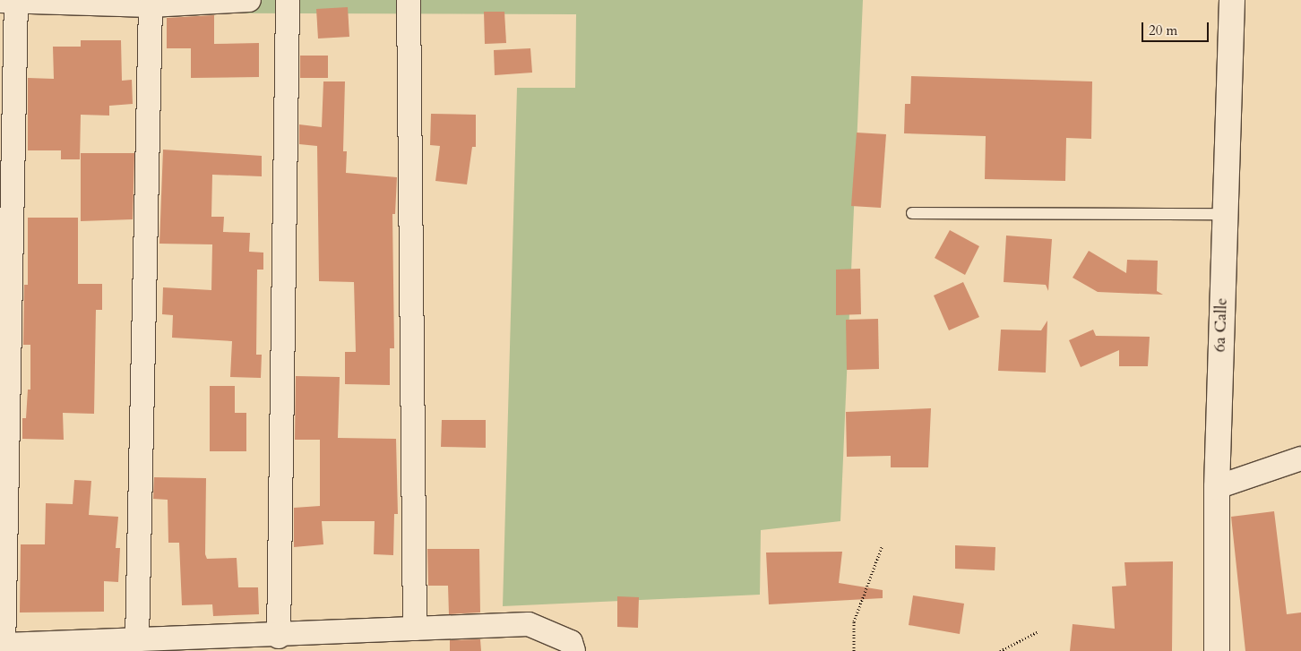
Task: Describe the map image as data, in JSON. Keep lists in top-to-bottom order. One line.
{"streets":{"main road":["6a Calle"]},"scale_bar":"20 m"}
